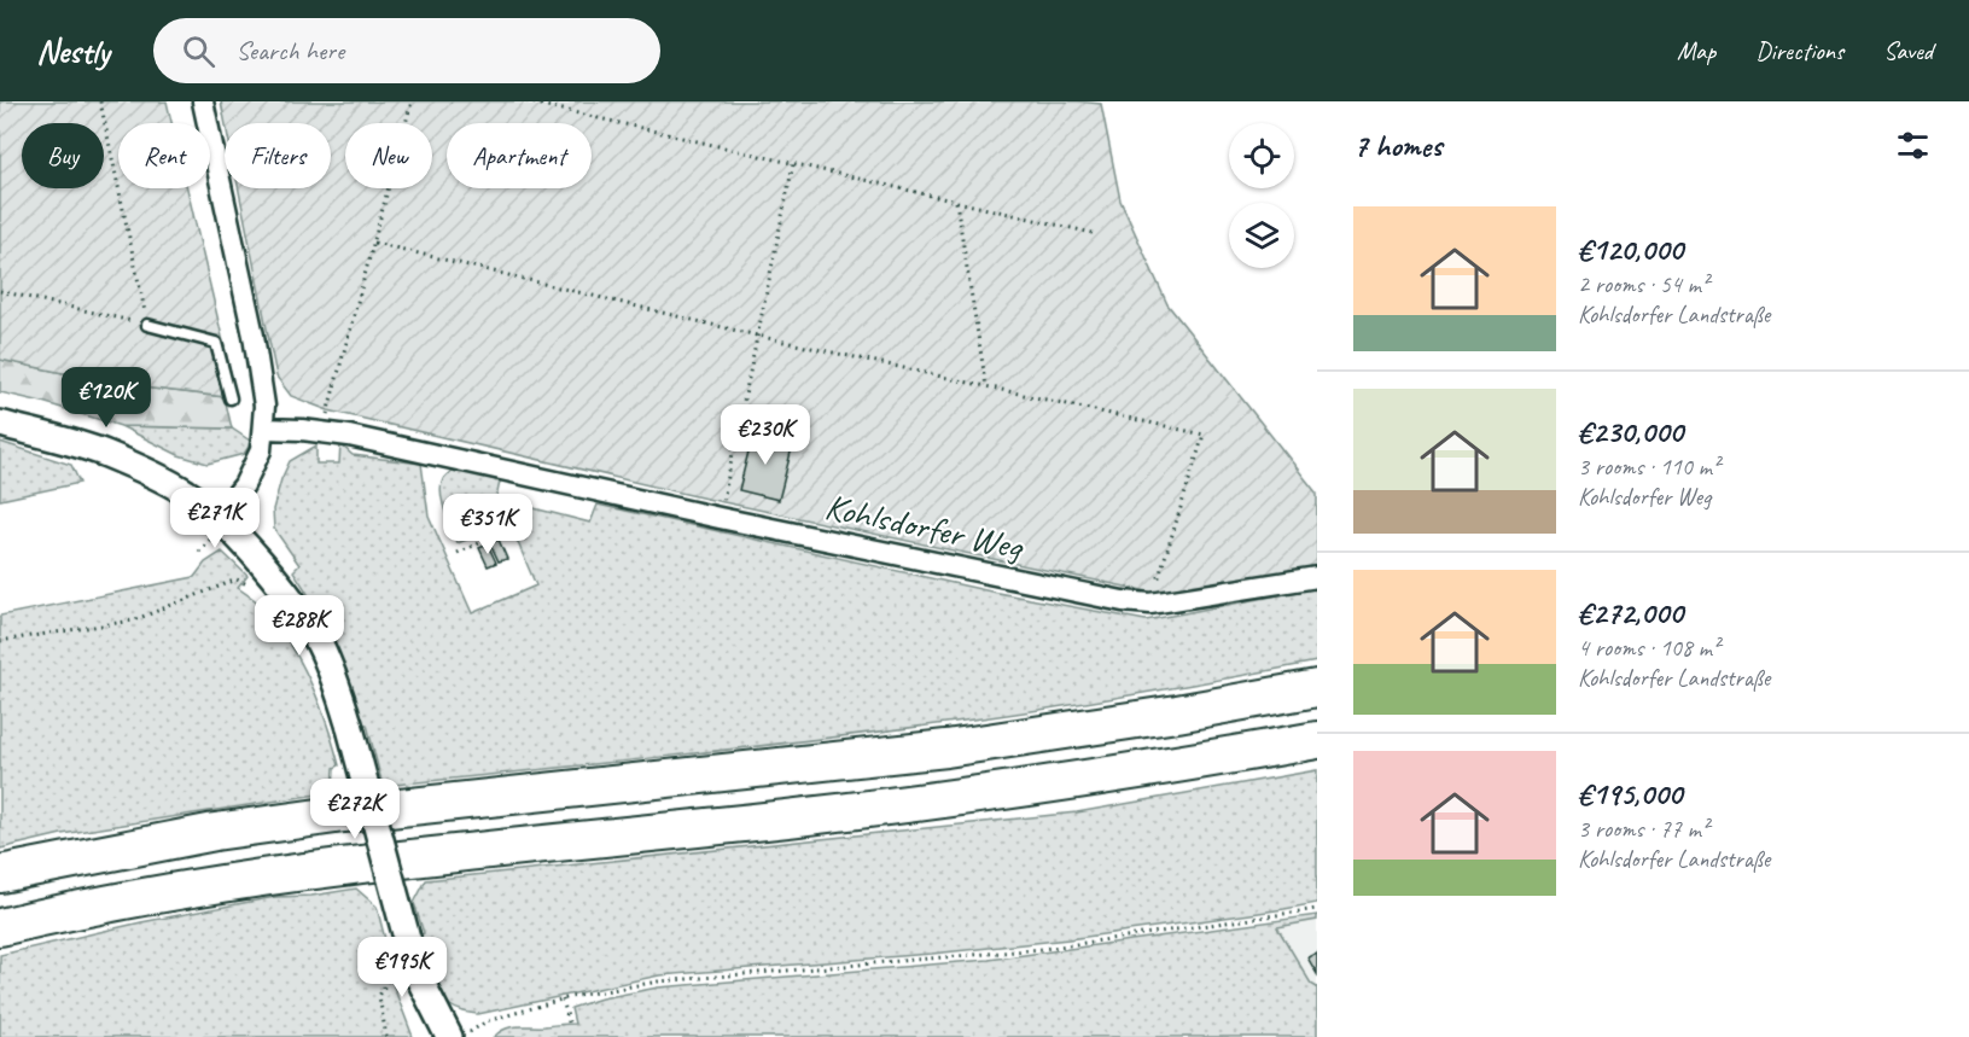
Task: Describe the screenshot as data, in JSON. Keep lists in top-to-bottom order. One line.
{"streets":{"street":["Kohlsdorfer Weg"]},"page":{"header":"Nestly","search":"Search here","nav":["Map","Directions","Saved"],"heading":"7 homes","chip":["Buy","Rent","Filters","New","Apartment"],"list":[{"name":"€120,000","note":"2 rooms · 54 m² · Kohlsdorfer Landstraße"},{"name":"€230,000","note":"3 rooms · 110 m² · Kohlsdorfer Weg"},{"name":"€272,000","note":"4 rooms · 108 m² · Kohlsdorfer Landstraße"},{"name":"€195,000","note":"3 rooms · 77 m² · Kohlsdorfer Landstraße"}],"price":["€120K","€230K","€271K","€351K","€288K","€272K","€195K"]}}
